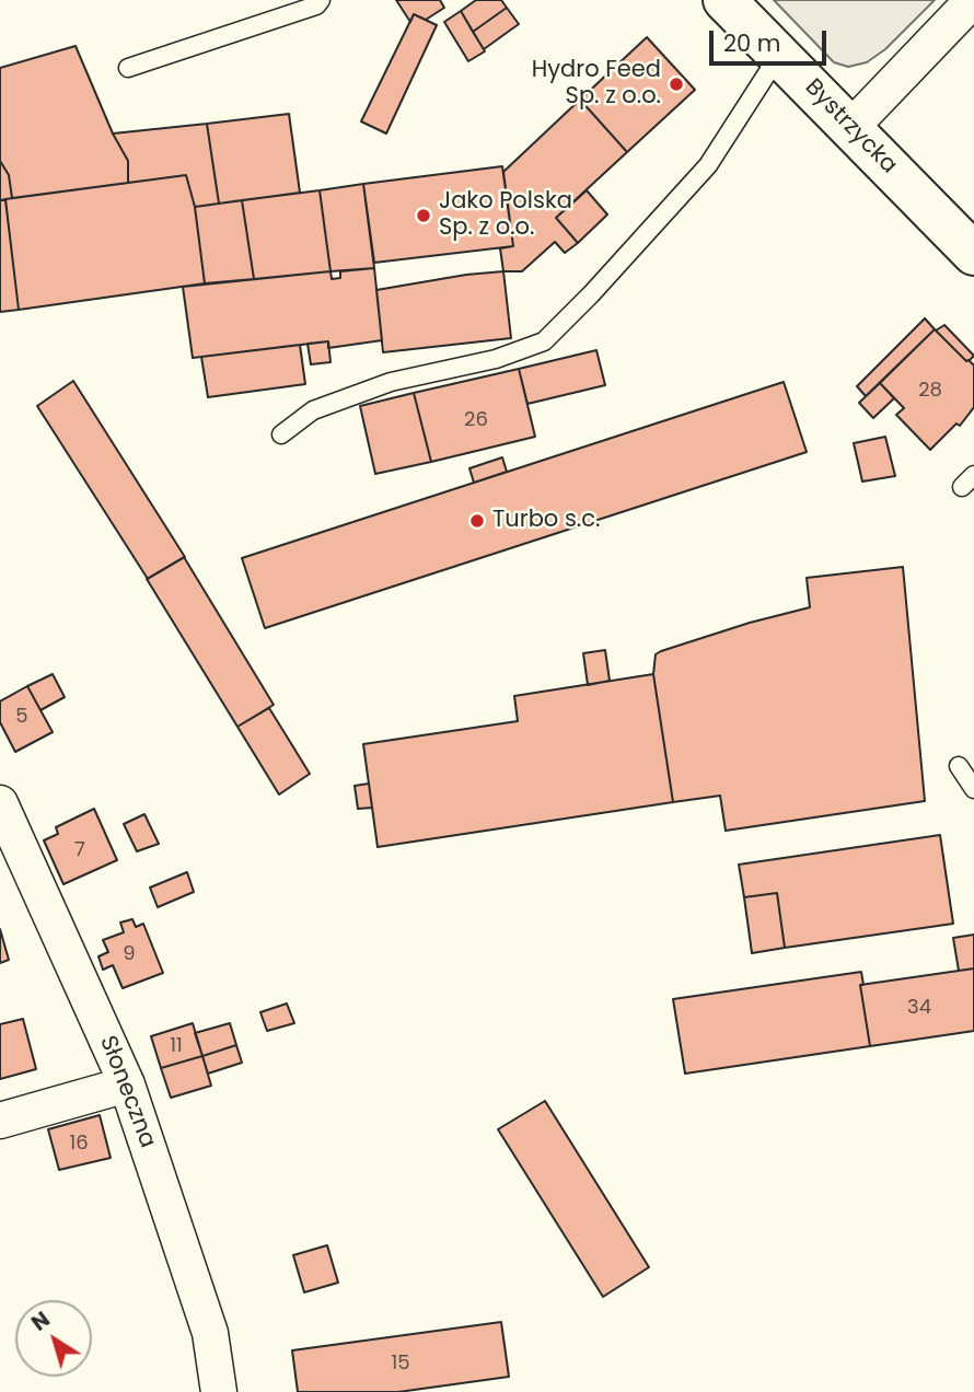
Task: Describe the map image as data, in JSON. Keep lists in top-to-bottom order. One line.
{"streets":{"street":["Bystrzycka","Słoneczna"]},"places":["Hydro Feed Sp. z o.o.","Jako Polska Sp. z o.o.","Turbo s.c."],"house_numbers":["28","26","5","7","9","34","11","16","15"],"scale_bar":"20 m","north":"top left"}
